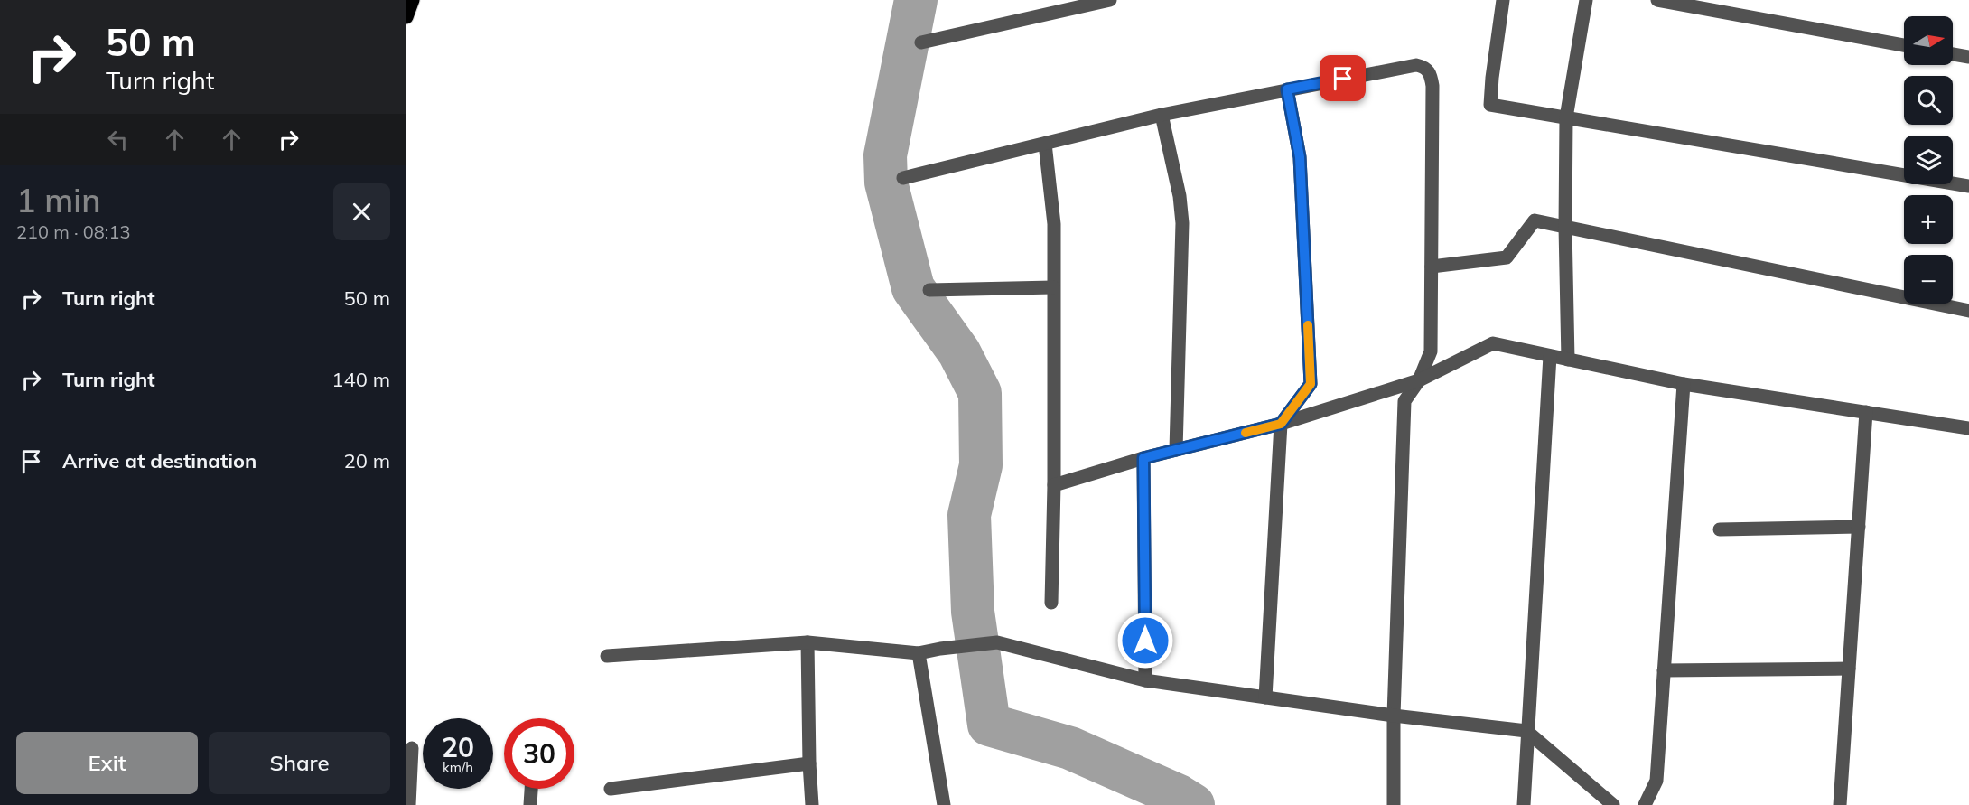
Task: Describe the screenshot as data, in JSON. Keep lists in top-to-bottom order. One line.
{"north":"right","page":{"turn":["50 m","Turn right"],"map_buttons":["+","−"],"heading":["1 min","210 m · 08:13"],"list":[{"name":"Turn right","value":"50 m"},{"name":"Turn right","value":"140 m"},{"name":"Arrive at destination","value":"20 m"}],"speed":"20 km/h","limit":"30","buttons":["Exit","Share"]}}
